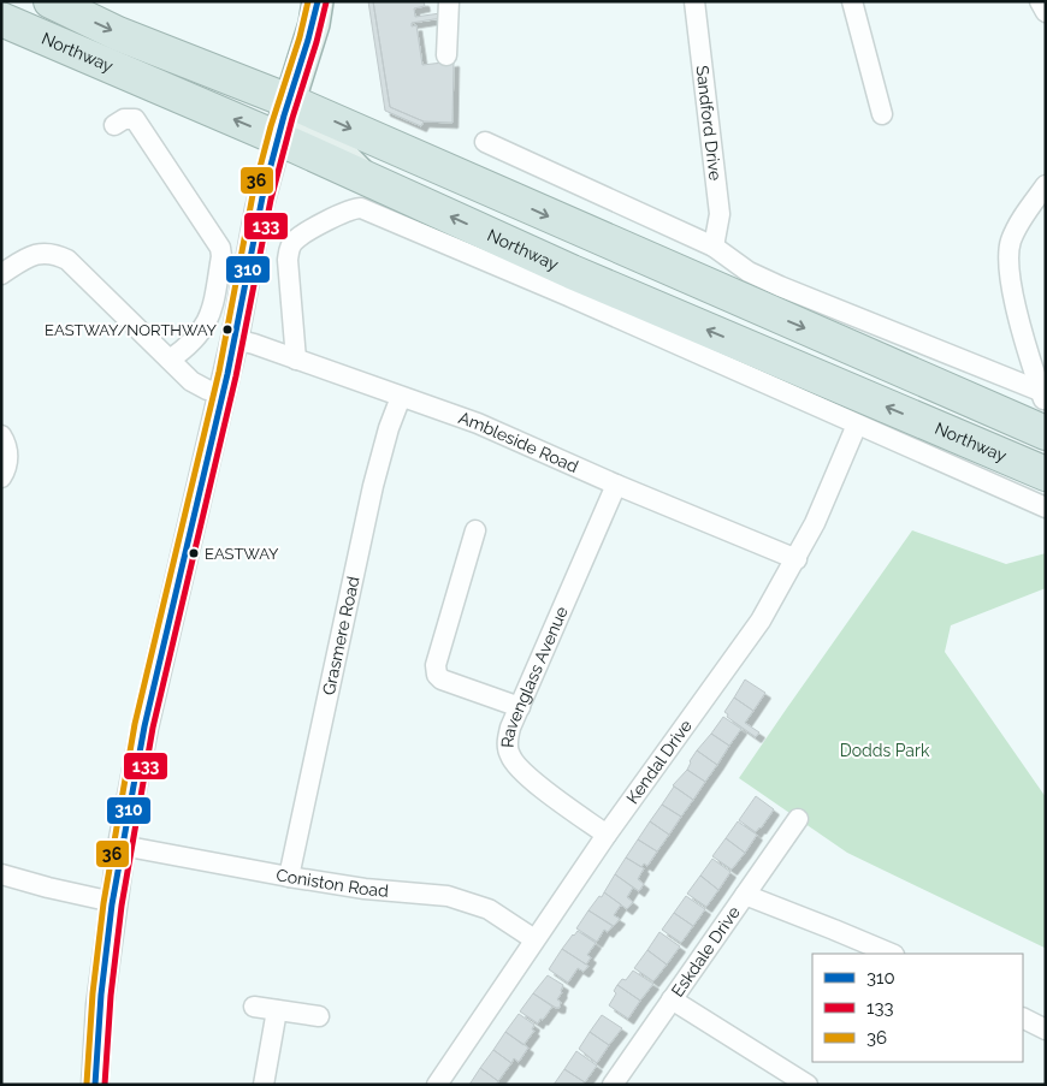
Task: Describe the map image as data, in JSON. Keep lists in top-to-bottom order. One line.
{"streets":{"highway":["Northway"],"street":["Sandford Drive","Ambleside Road","Grasmere Road","Ravenglass Avenue","Kendal Drive","Coniston Road","Eskdale Drive"]},"crossings":[["Northway","Ambleside Road"],["Northway","Kendal Drive"],["Ambleside Road","Grasmere Road"],["Ambleside Road","Ravenglass Avenue"],["Ambleside Road","Kendal Drive"],["Grasmere Road","Coniston Road"],["Ravenglass Avenue","Kendal Drive"],["Kendal Drive","Coniston Road"]],"parks":["Dodds Park"],"places":["EASTWAY/NORTHWAY","EASTWAY"],"lines":["transit line 310","transit line 36","transit line 133"],"legend":["310","133","36"]}
